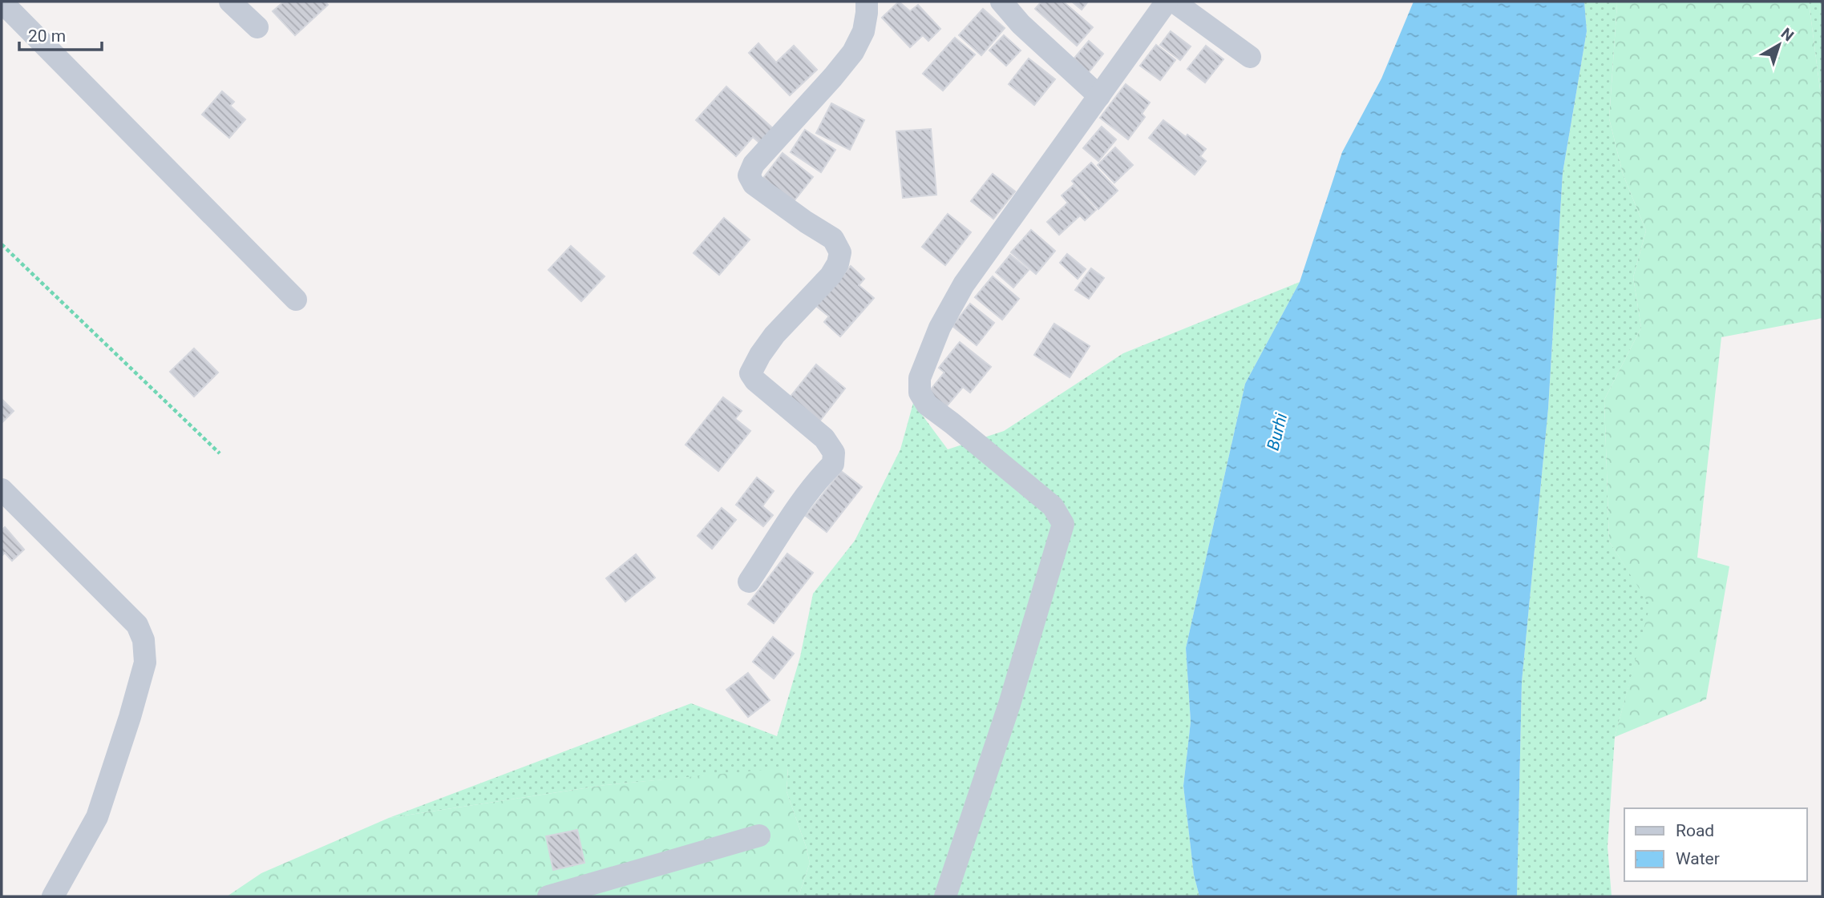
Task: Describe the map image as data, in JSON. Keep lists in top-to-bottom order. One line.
{"water":["Burhi"],"legend":["Road","Water"],"scale_bar":"20 m","north":"top right"}
